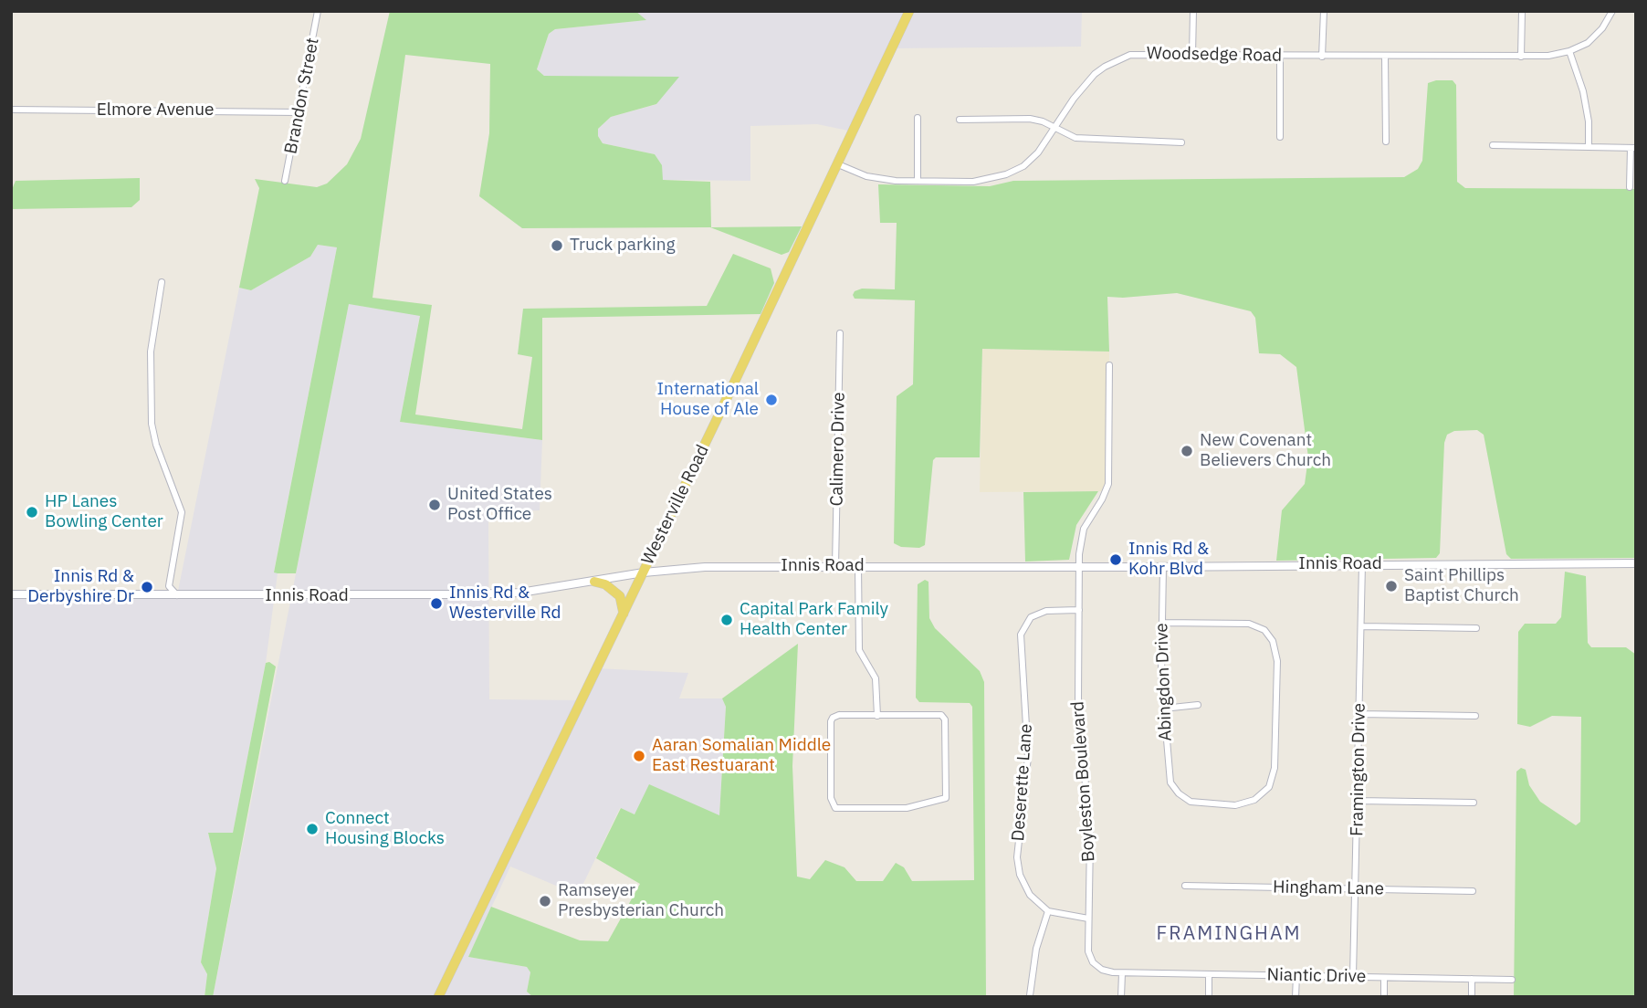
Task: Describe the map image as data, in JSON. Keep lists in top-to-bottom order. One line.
{"streets":{"main road":["Westerville Road","Innis Road"],"street":["Woodsedge Road","Brandon Street","Elmore Avenue","Calimero Drive","Abingdon Drive","Framington Drive","Boyleston Boulevard","Deserette Lane","Hingham Lane","Niantic Drive"]},"crossings":[["Woodsedge Road","Westerville Road"],["Brandon Street","Elmore Avenue"],["Calimero Drive","Innis Road"],["Westerville Road","Innis Road"],["Innis Road","Abingdon Drive"],["Innis Road","Framington Drive"],["Innis Road","Boyleston Boulevard"],["Framington Drive","Hingham Lane"],["Framington Drive","Niantic Drive"],["Boyleston Boulevard","Deserette Lane"],["Boyleston Boulevard","Niantic Drive"]],"districts":["FRAMINGHAM"],"places":["Truck parking","International House of Ale","New Covenant Believers Church","United States Post Office","HP Lanes Bowling Center","Innis Rd & Kohr Blvd","Saint Phillips Baptist Church","Innis Rd & Derbyshire Dr","Innis Rd & Westerville Rd","Capital Park Family Health Center","Aaran Somalian Middle East Restuarant","Connect Housing Blocks","Ramseyer Presbysterian Church"]}
